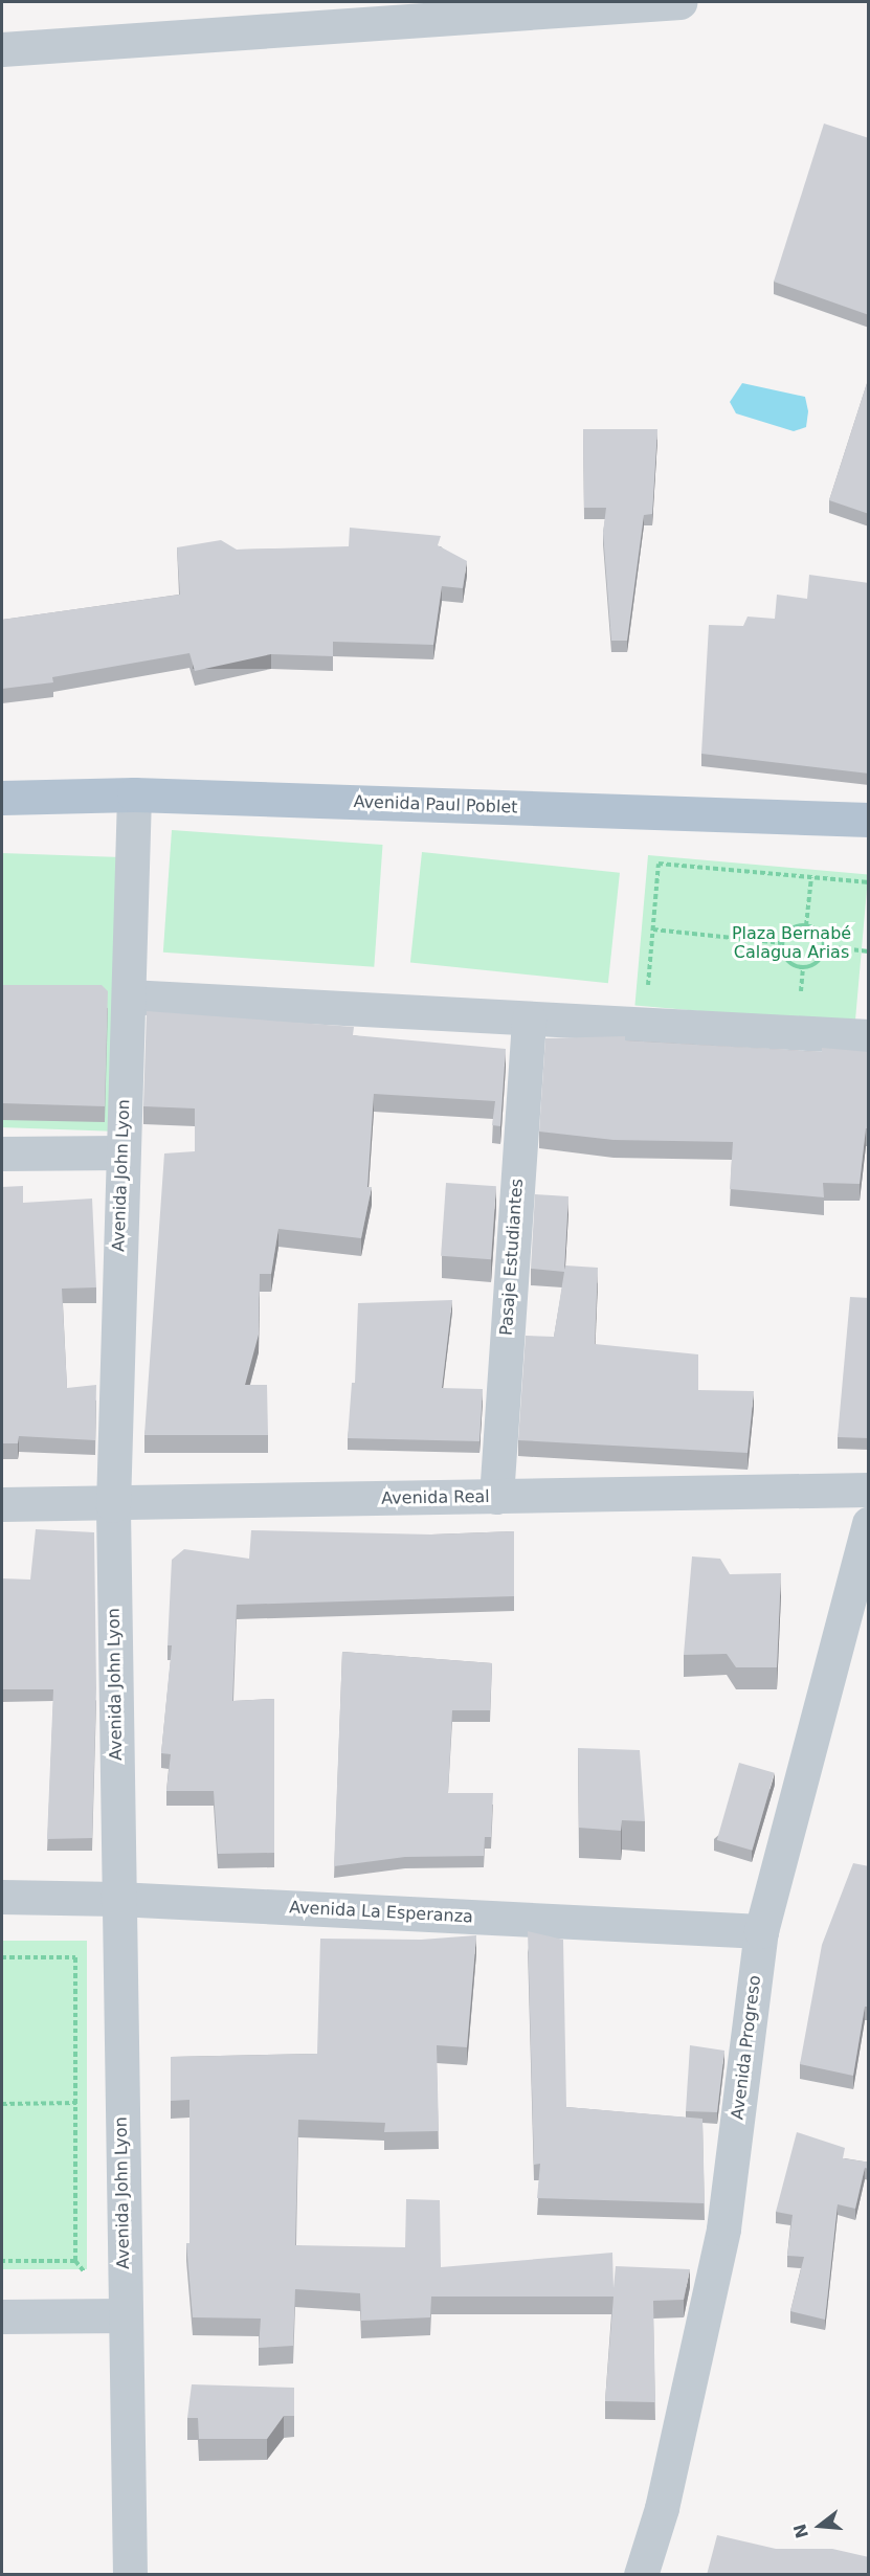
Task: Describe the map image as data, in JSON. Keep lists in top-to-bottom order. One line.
{"streets":{"main road":["Avenida Paul Poblet"],"street":["Avenida John Lyon","Pasaje Estudiantes","Avenida Real","Avenida La Esperanza","Avenida Progreso"]},"crossings":[["Avenida Paul Poblet","Avenida John Lyon"],["Avenida John Lyon","Avenida Real"],["Avenida John Lyon","Avenida La Esperanza"],["Pasaje Estudiantes","Avenida Real"],["Avenida La Esperanza","Avenida Progreso"]],"parks":["Plaza Bernabé Calagua Arias"],"north":"left"}
